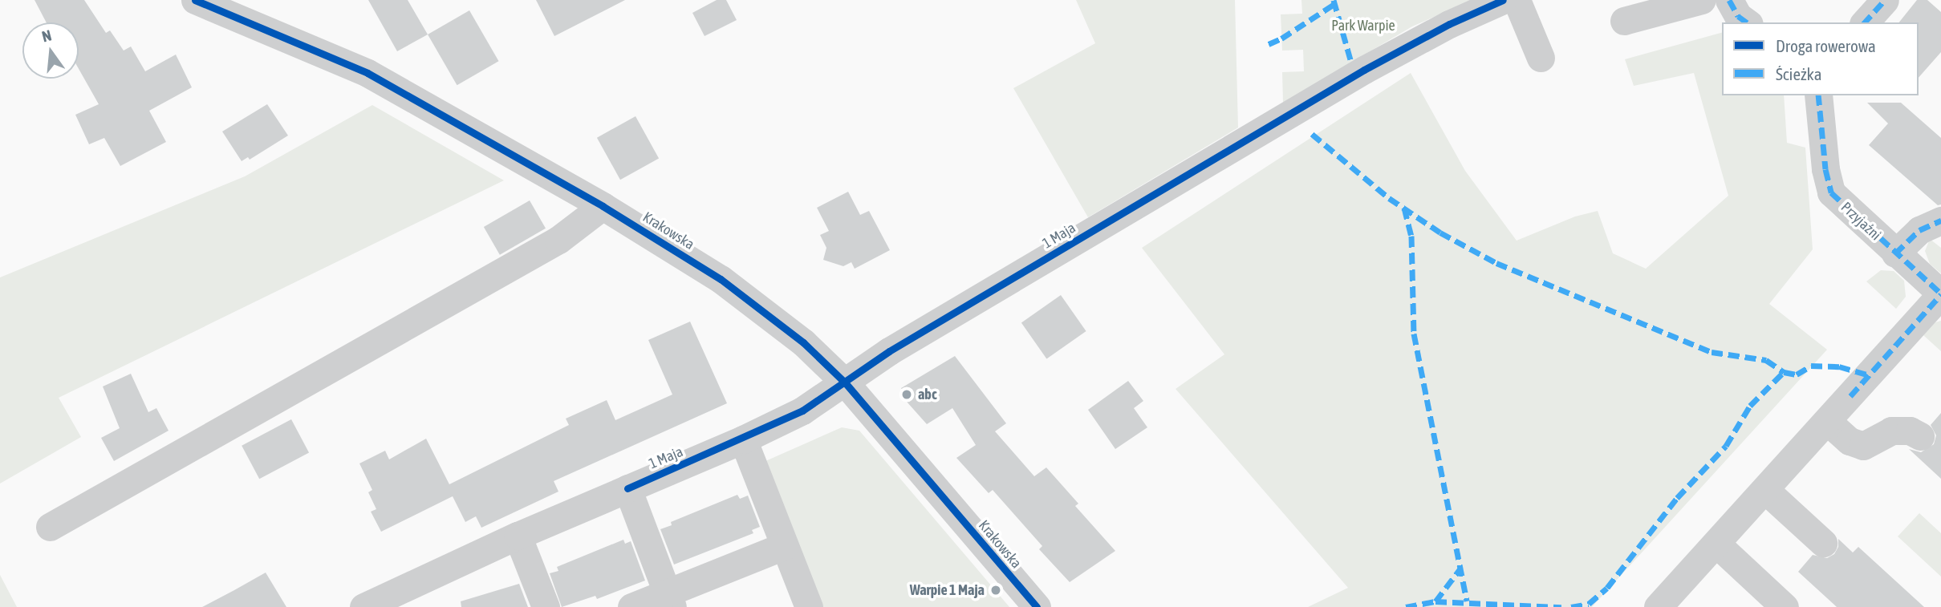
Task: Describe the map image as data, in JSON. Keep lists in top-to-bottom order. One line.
{"streets":{"street":["Przyjaźni","Krakowska","1 Maja"]},"crossings":[["Krakowska","1 Maja"]],"parks":["Park Warpie"],"places":["abc","Warpie 1 Maja"],"legend":["Droga rowerowa","Ścieżka"],"north":"top"}
